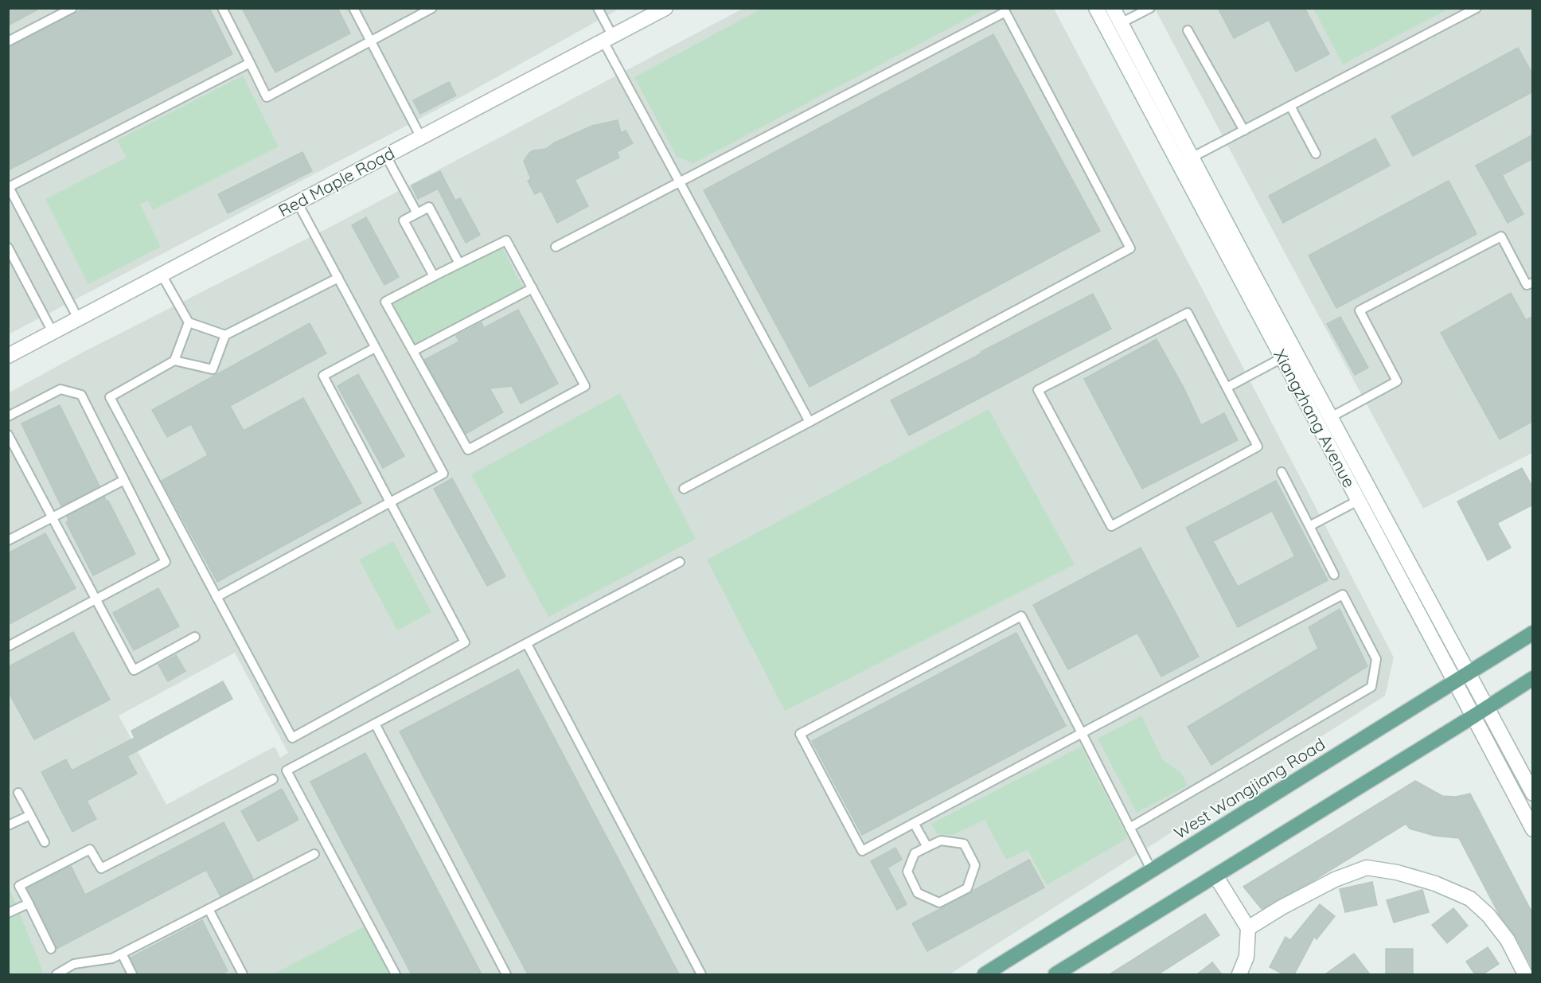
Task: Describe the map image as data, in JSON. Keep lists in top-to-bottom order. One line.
{"streets":{"main road":["Red Maple Road","Xiangzhang Avenue","West Wangjiang Road"]},"crossings":[["Xiangzhang Avenue","West Wangjiang Road"]]}
